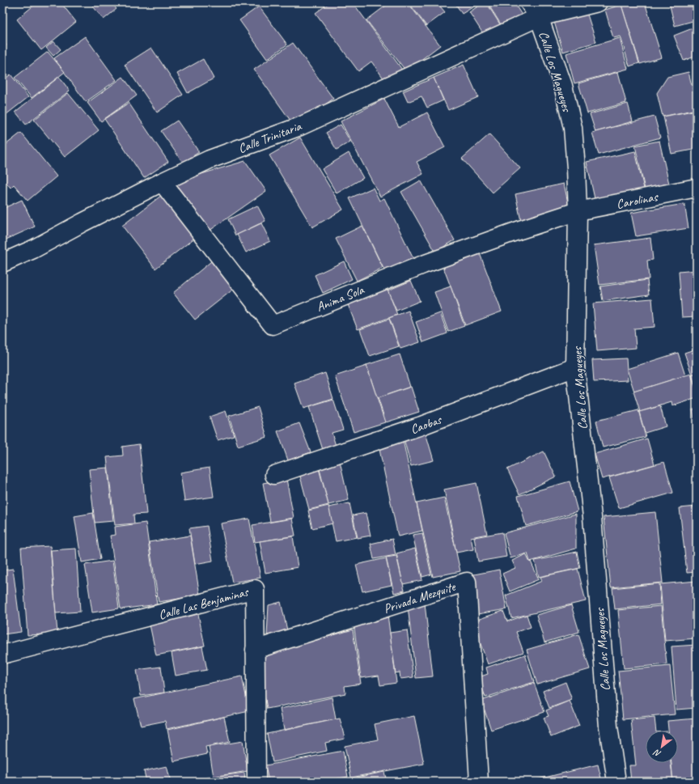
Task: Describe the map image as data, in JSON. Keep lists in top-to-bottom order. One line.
{"streets":{"street":["Calle Los Magueyes","Calle Trinitaria","Carolinas","Anima Sola","Caobas","Privada Mezquite","Calle Las Benjaminas"]},"crossings":[["Calle Los Magueyes","Calle Trinitaria"],["Calle Los Magueyes","Carolinas"],["Calle Los Magueyes","Anima Sola"],["Calle Los Magueyes","Caobas"],["Calle Trinitaria","Anima Sola"],["Carolinas","Anima Sola"],["Privada Mezquite","Calle Las Benjaminas"]],"north":"bottom left"}
